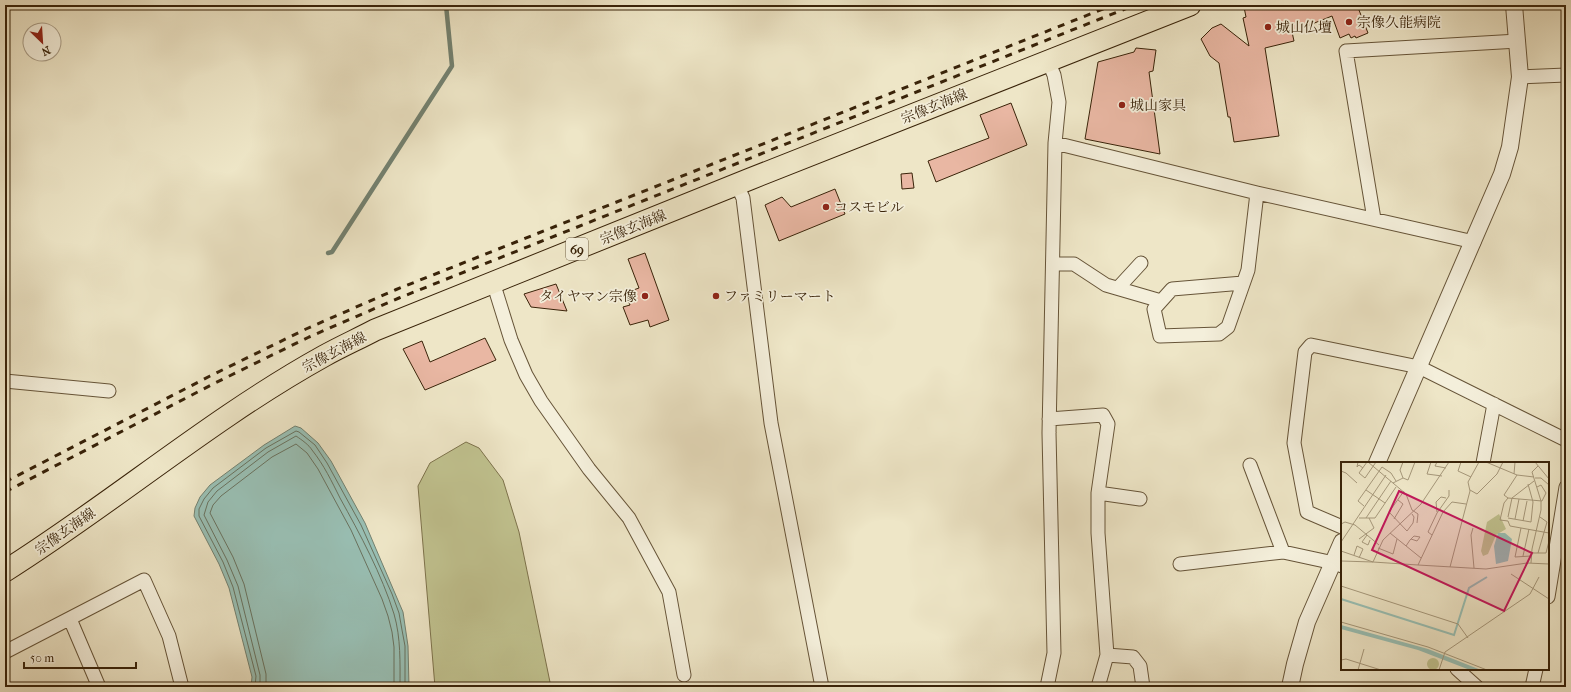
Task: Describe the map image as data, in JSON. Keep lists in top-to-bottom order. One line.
{"streets":{"main road":["宗像玄海線","69"]},"places":["宗像久能病院","城山仏壇","城山家具","コスモビル","タイヤマン宗像","ファミリーマート"],"scale_bar":"50 m","north":"bottom right"}
